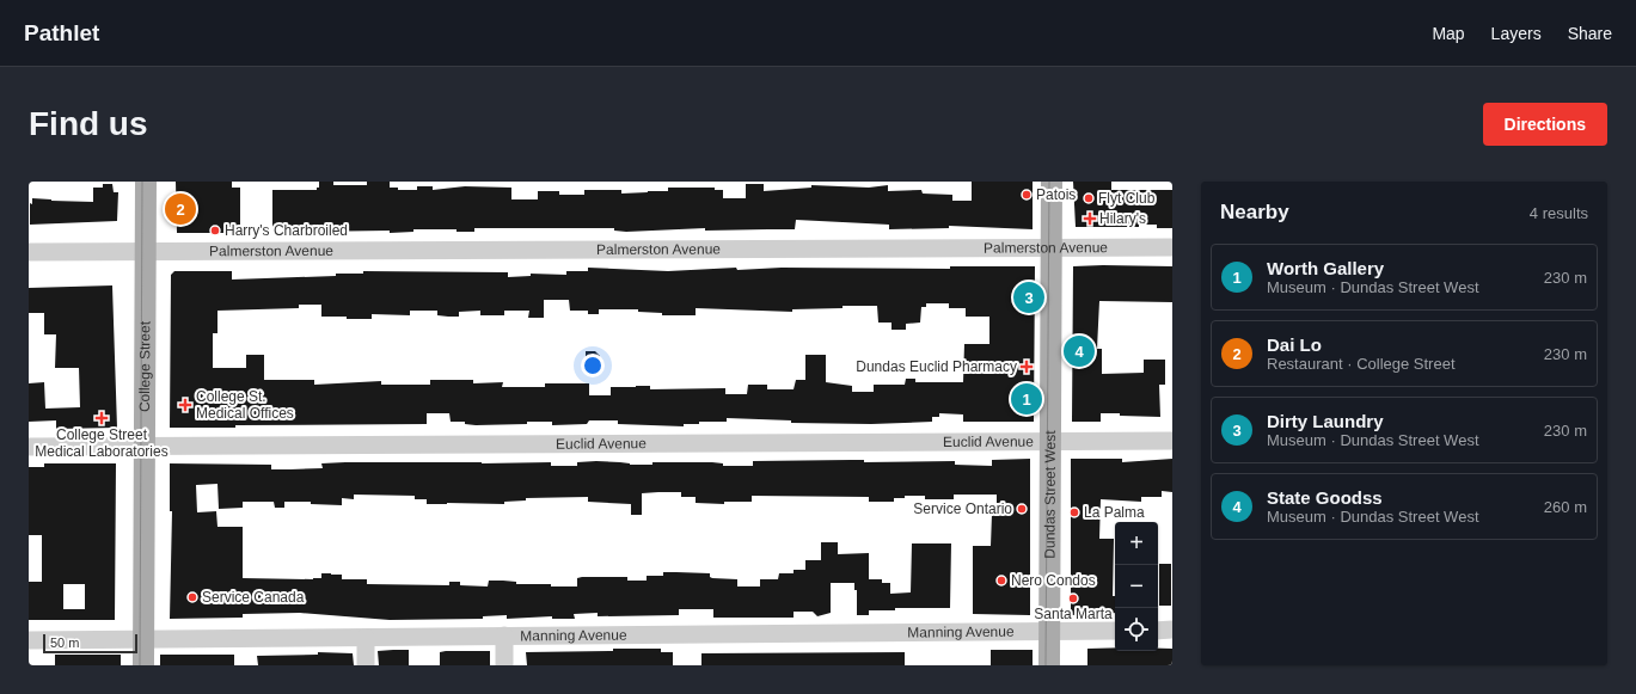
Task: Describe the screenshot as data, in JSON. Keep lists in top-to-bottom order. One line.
{"streets":{"main road":["College Street","Dundas Street West"],"street":["Palmerston Avenue","Euclid Avenue","Manning Avenue"]},"crossings":[["Palmerston Avenue","College Street"],["Palmerston Avenue","Dundas Street West"],["College Street","Euclid Avenue"],["College Street","Manning Avenue"],["Euclid Avenue","Dundas Street West"],["Dundas Street West","Manning Avenue"]],"places":{"other":["Patois","Flyt Club","Harry's Charbroiled","Service Ontario","La Palma","Nero Condos","Service Canada","Santa Marta"],"health":["Hilary's","Dundas Euclid Pharmacy","College St. Medical Offices","College Street Medical Laboratories"]},"scale_bar":"50 m","page":{"header":"Pathlet","nav":["Map","Layers","Share"],"buttons":"Directions","title":"Find us","heading":["Nearby","4 results"],"pins":["2","3","4","1"],"list":[{"mark":"1","name":"Worth Gallery","note":"Museum · Dundas Street West","value":"230 m"},{"mark":"2","name":"Dai Lo","note":"Restaurant · College Street","value":"230 m"},{"mark":"3","name":"Dirty Laundry","note":"Museum · Dundas Street West","value":"230 m"},{"mark":"4","name":"State Goodss","note":"Museum · Dundas Street West","value":"260 m"}],"map_buttons":["+","−"],"scale":"50 m"}}
